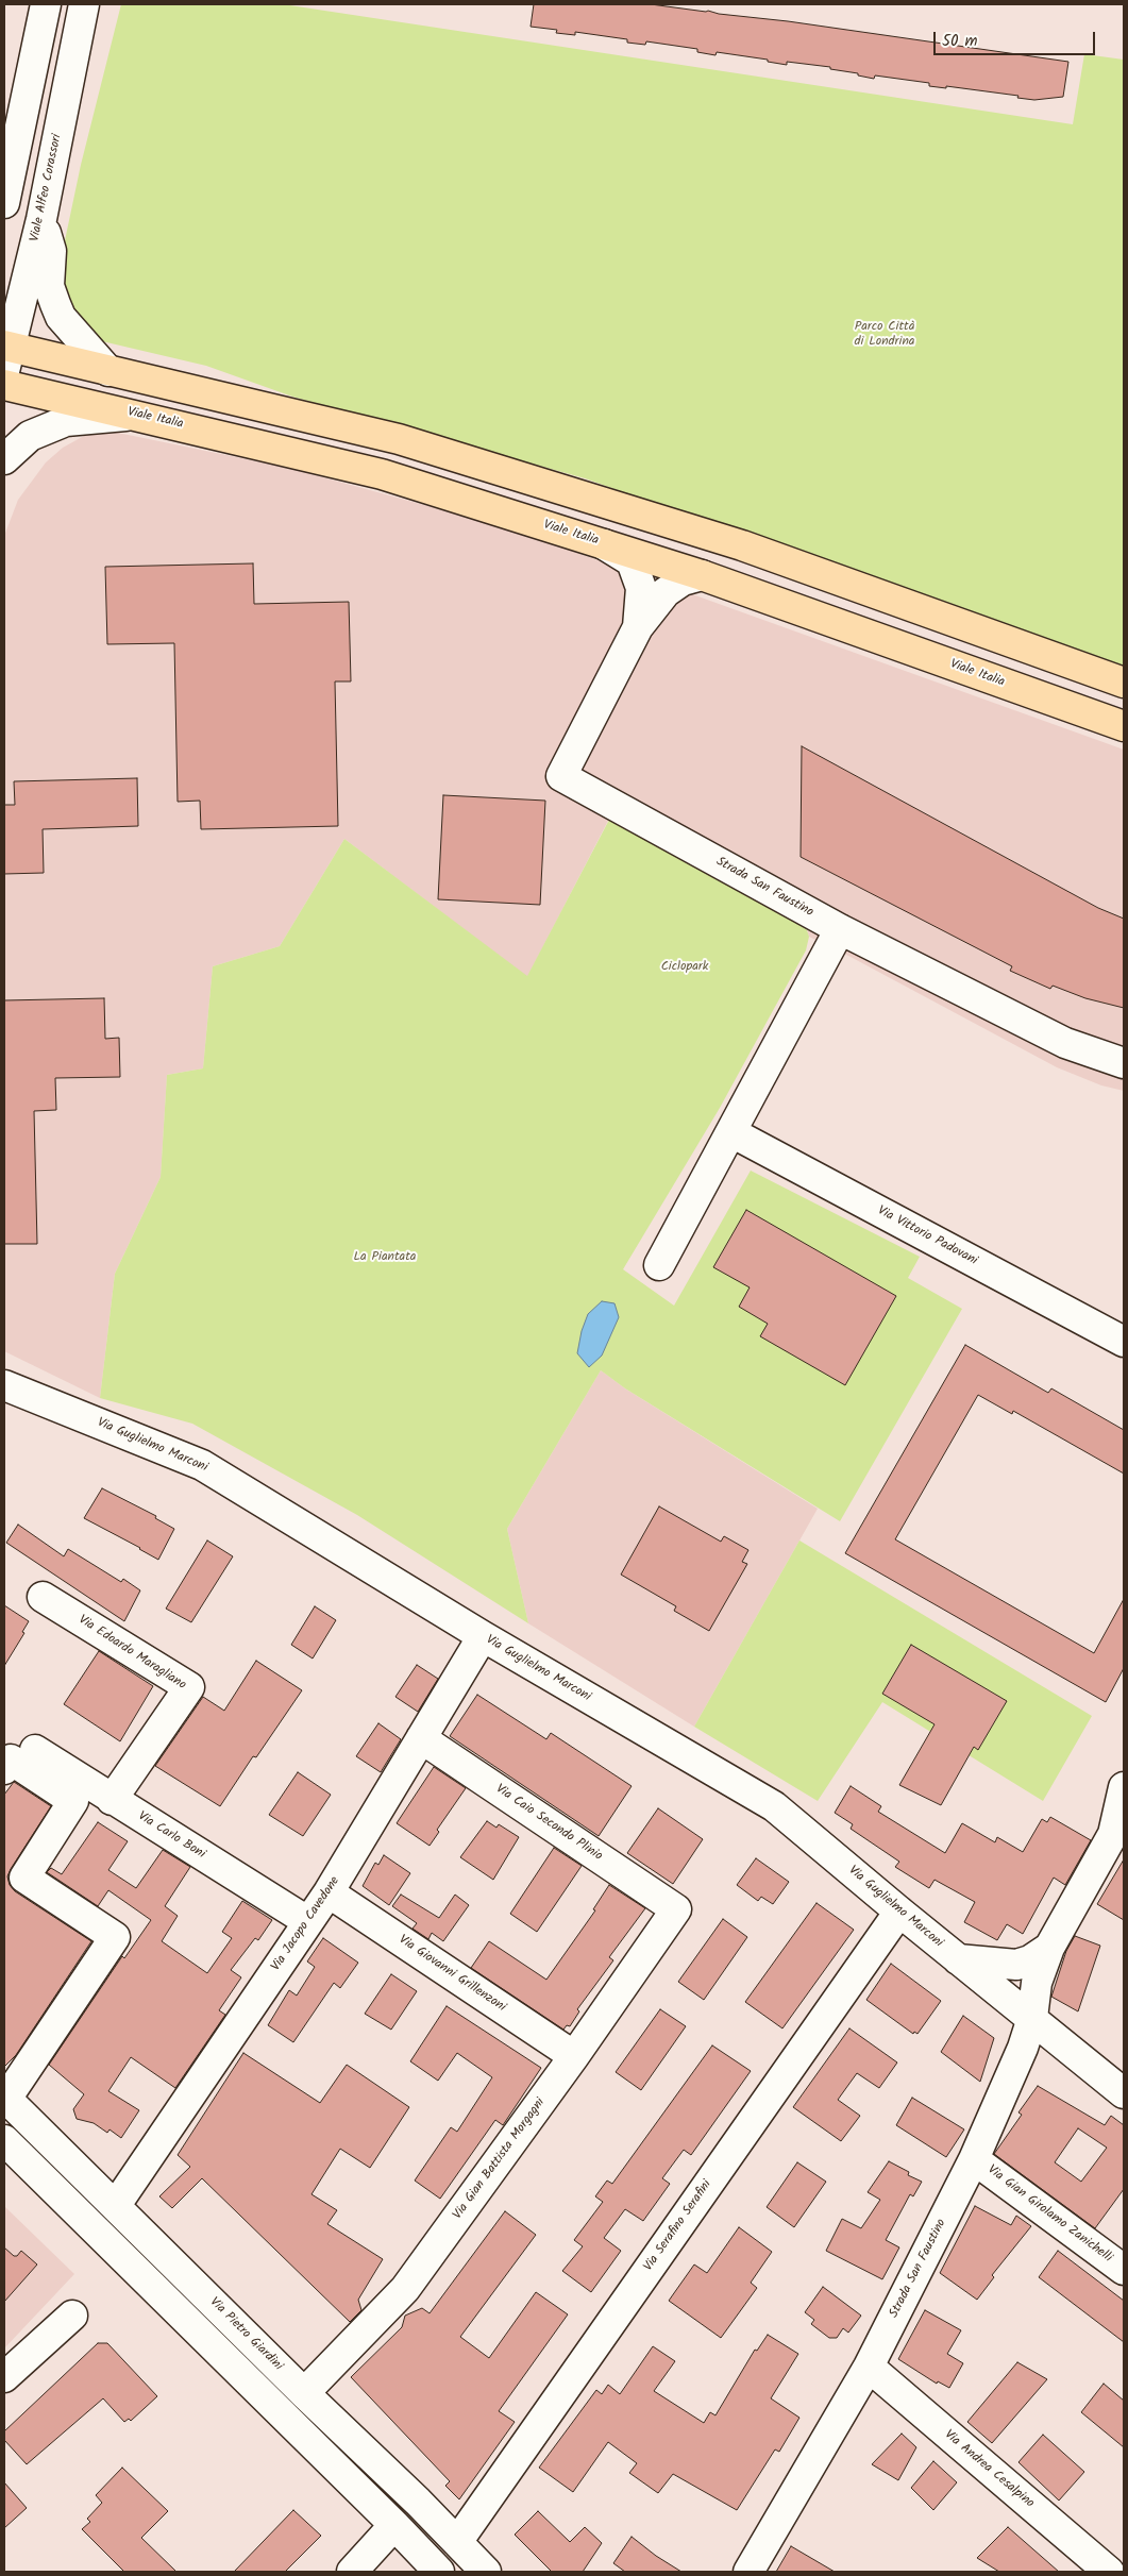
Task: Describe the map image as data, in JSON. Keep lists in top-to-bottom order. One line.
{"streets":{"main road":["Viale Italia"],"street":["Viale Alfeo Corassori","Strada San Faustino","Via Vittorio Padovani","Via Guglielmo Marconi","Via Edoardo Maragliano","Via Caio Secondo Plinio","Via Carlo Boni","Via Jacopo Cavedone","Via Giovanni Grillenzoni","Via Gian Battista Morgagni","Via Gian Girolamo Zanichelli","Via Serafino Serafini","Via Pietro Giardini","Via Andrea Cesalpino"]},"crossings":[["Viale Italia","Strada San Faustino"],["Strada San Faustino","Via Guglielmo Marconi"],["Strada San Faustino","Via Gian Girolamo Zanichelli"],["Strada San Faustino","Via Andrea Cesalpino"],["Via Guglielmo Marconi","Via Jacopo Cavedone"],["Via Guglielmo Marconi","Via Serafino Serafini"],["Via Edoardo Maragliano","Via Carlo Boni"],["Via Caio Secondo Plinio","Via Jacopo Cavedone"],["Via Caio Secondo Plinio","Via Gian Battista Morgagni"],["Via Carlo Boni","Via Jacopo Cavedone"],["Via Carlo Boni","Via Pietro Giardini"],["Via Jacopo Cavedone","Via Giovanni Grillenzoni"],["Via Jacopo Cavedone","Via Pietro Giardini"],["Via Giovanni Grillenzoni","Via Gian Battista Morgagni"],["Via Gian Battista Morgagni","Via Pietro Giardini"],["Via Serafino Serafini","Via Pietro Giardini"]],"parks":["Parco Città di Londrina","Ciclopark","La Piantata"],"scale_bar":"50 m"}
